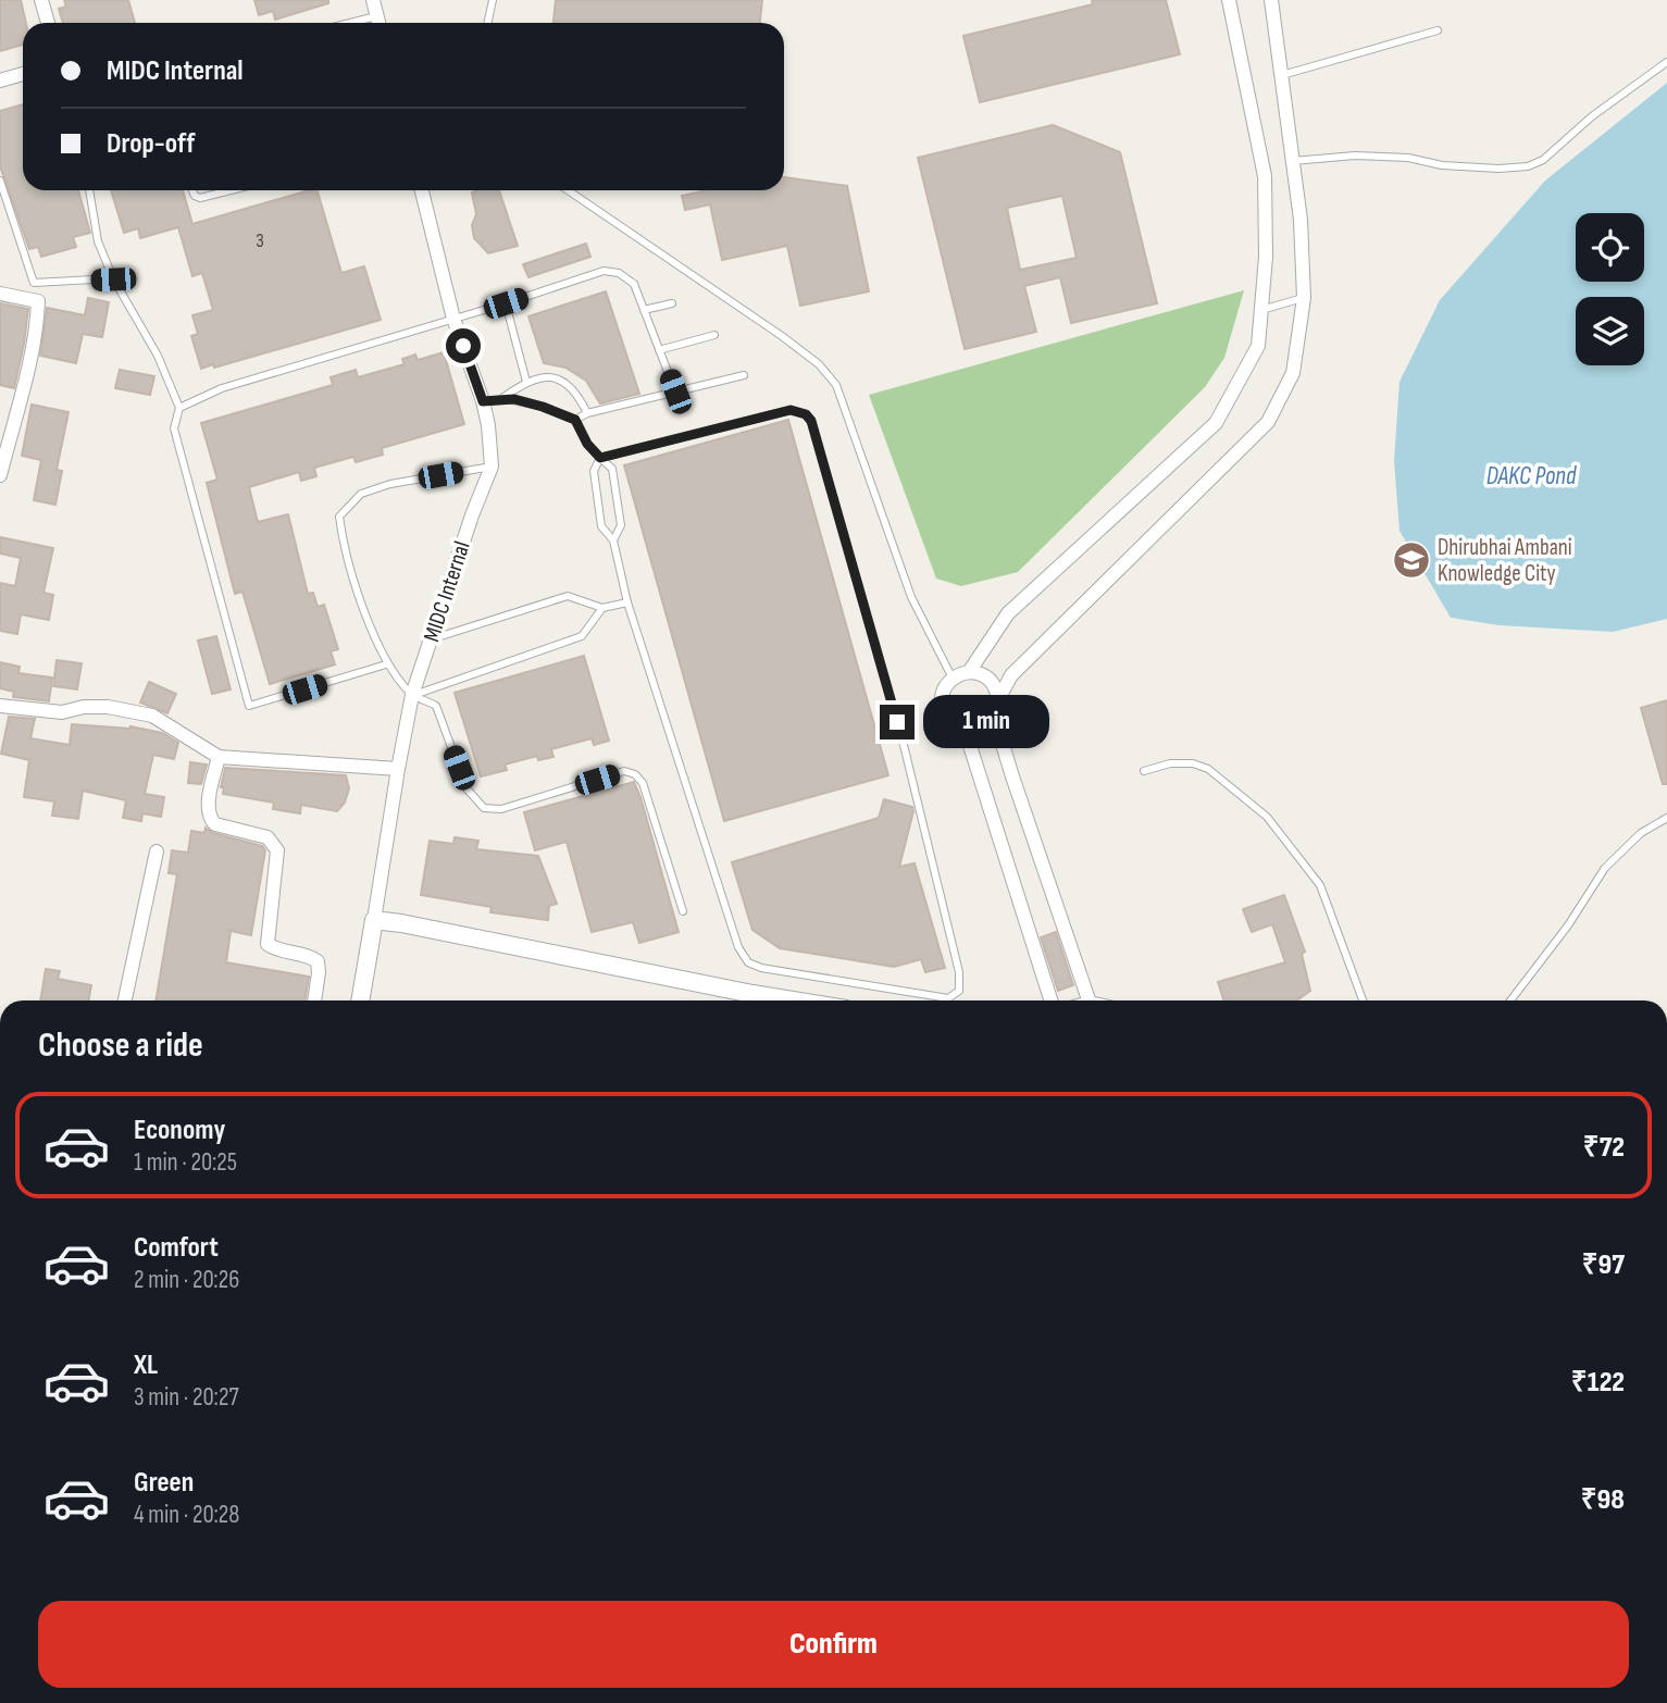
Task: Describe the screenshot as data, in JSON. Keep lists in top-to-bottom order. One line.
{"streets":{"street":["MIDC Internal"]},"water":["DAKC Pond"],"places":{"school or university":["Dhirubhai Ambani Knowledge City"]},"house_numbers":["3"],"page":{"banner":["MIDC Internal","Drop-off"],"bubble":"1 min","heading":"Choose a ride","list":[{"name":"Economy","note":"1 min · 20:25","value":"₹72"},{"name":"Comfort","note":"2 min · 20:26","value":"₹97"},{"name":"XL","note":"3 min · 20:27","value":"₹122"},{"name":"Green","note":"4 min · 20:28","value":"₹98"}],"buttons":"Confirm"}}
